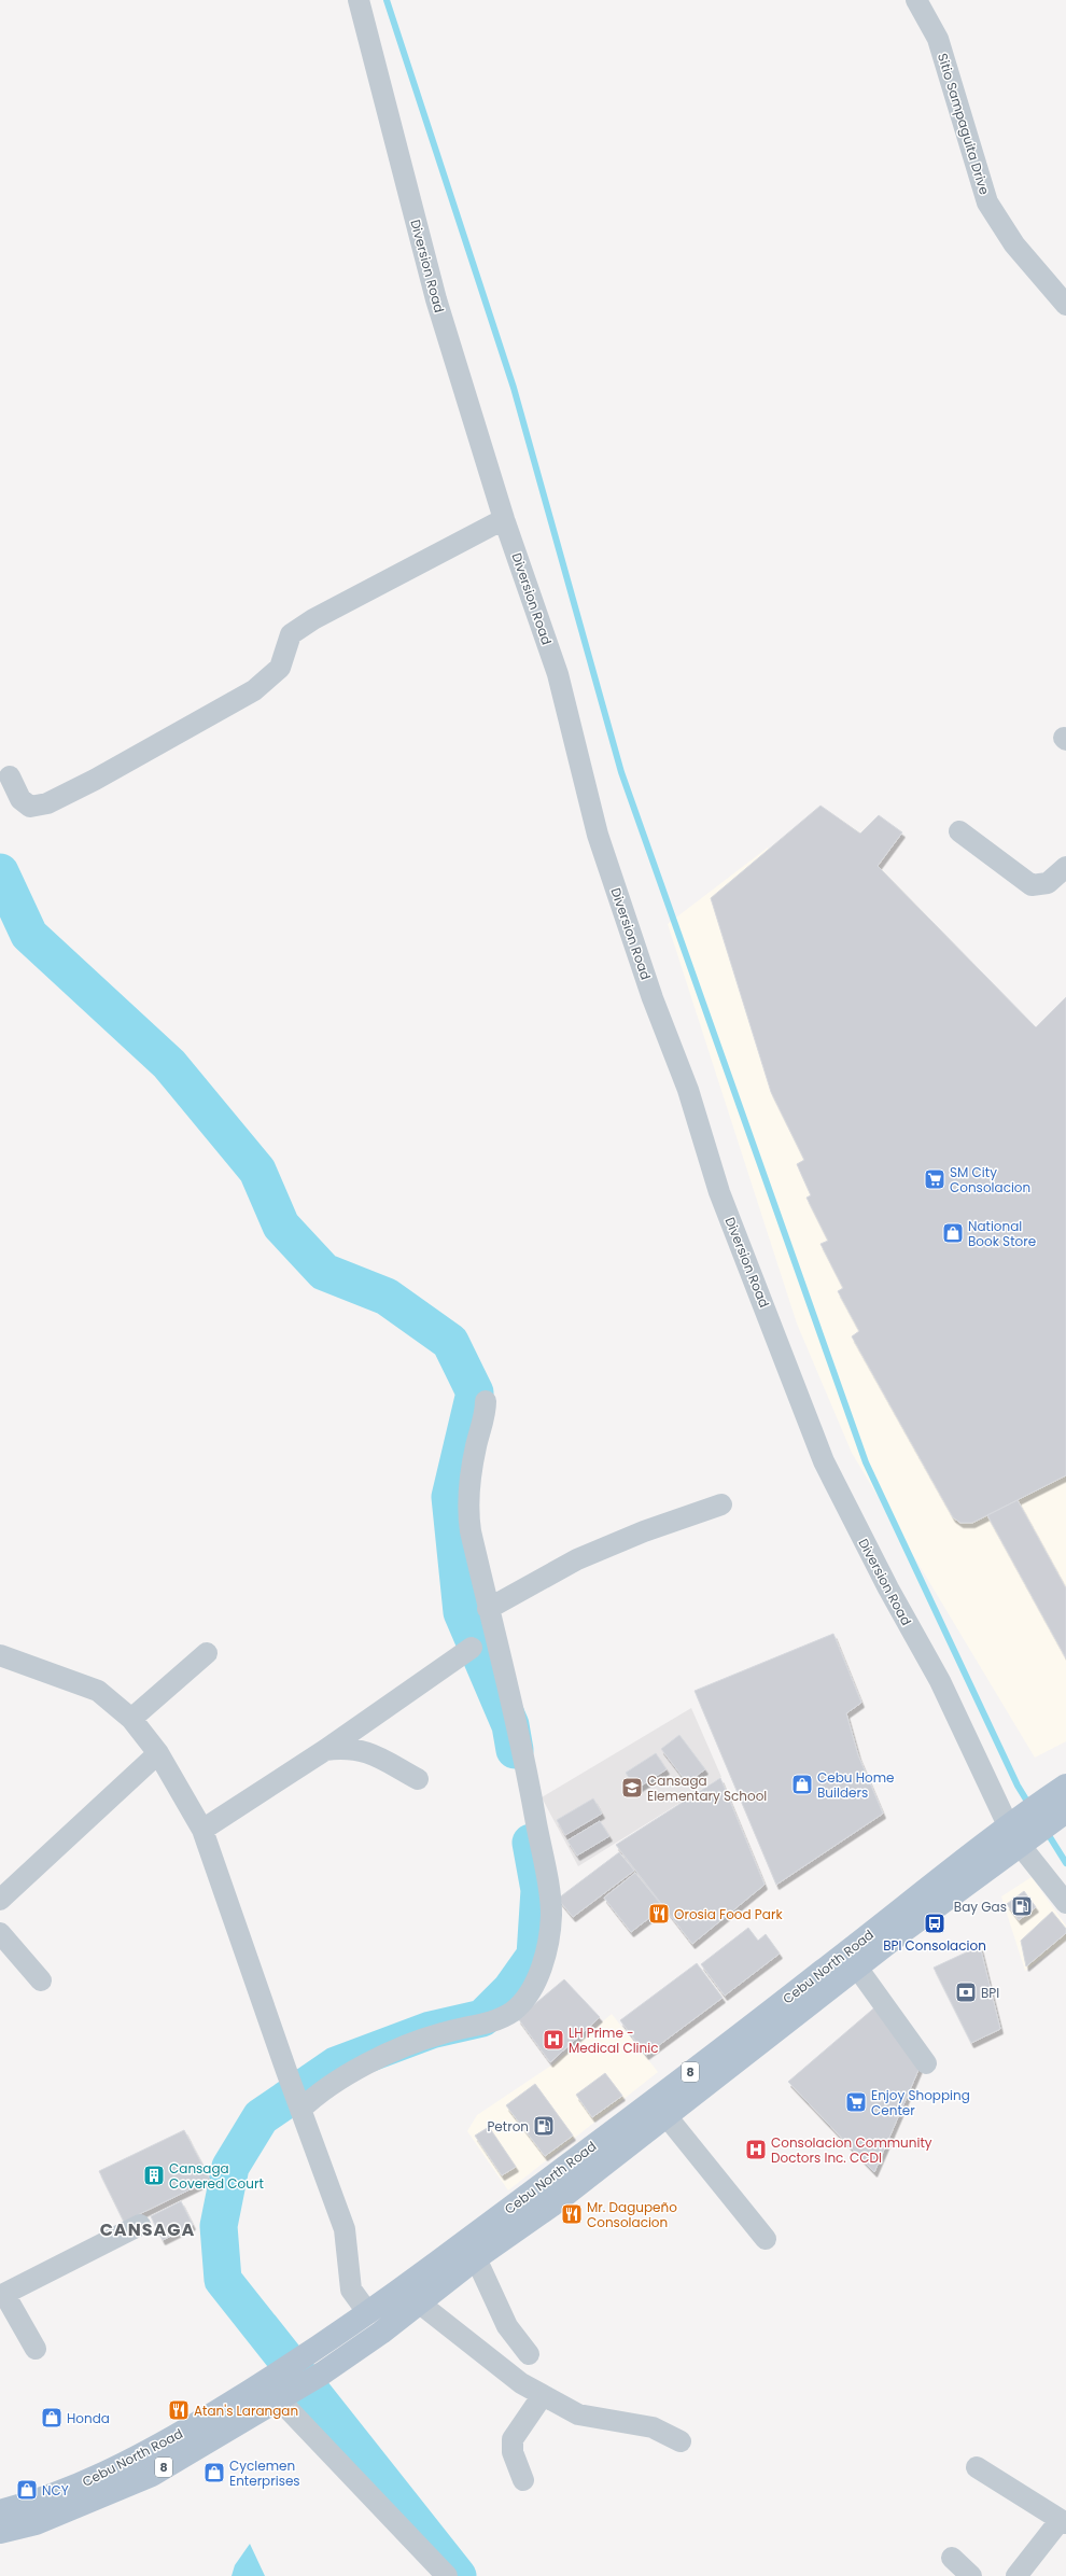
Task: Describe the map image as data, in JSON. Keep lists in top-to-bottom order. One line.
{"streets":{"main road":["Cebu North Road","8"],"street":["Sitio Sampaguita Drive","Diversion Road"]},"crossings":[["Diversion Road","Cebu North Road"]],"districts":["CANSAGA"],"places":{"supermarket":["SM City Consolacion","Enjoy Shopping Center"],"shop":["National Book Store","Cebu Home Builders","Honda","Cyclemen Enterprises","NCY"],"school or university":["Cansaga Elementary School"],"fuel station":["Bay Gas","Petron"],"restaurant":["Orosia Food Park","Mr. Dagupeño Consolacion","Atan's Larangan"],"bus stop":["BPI Consolacion"],"bank":["BPI"],"hospital":["LH Prime - Medical Clinic","Consolacion Community Doctors Inc. CCDI"],"building":["Cansaga Covered Court"]}}
